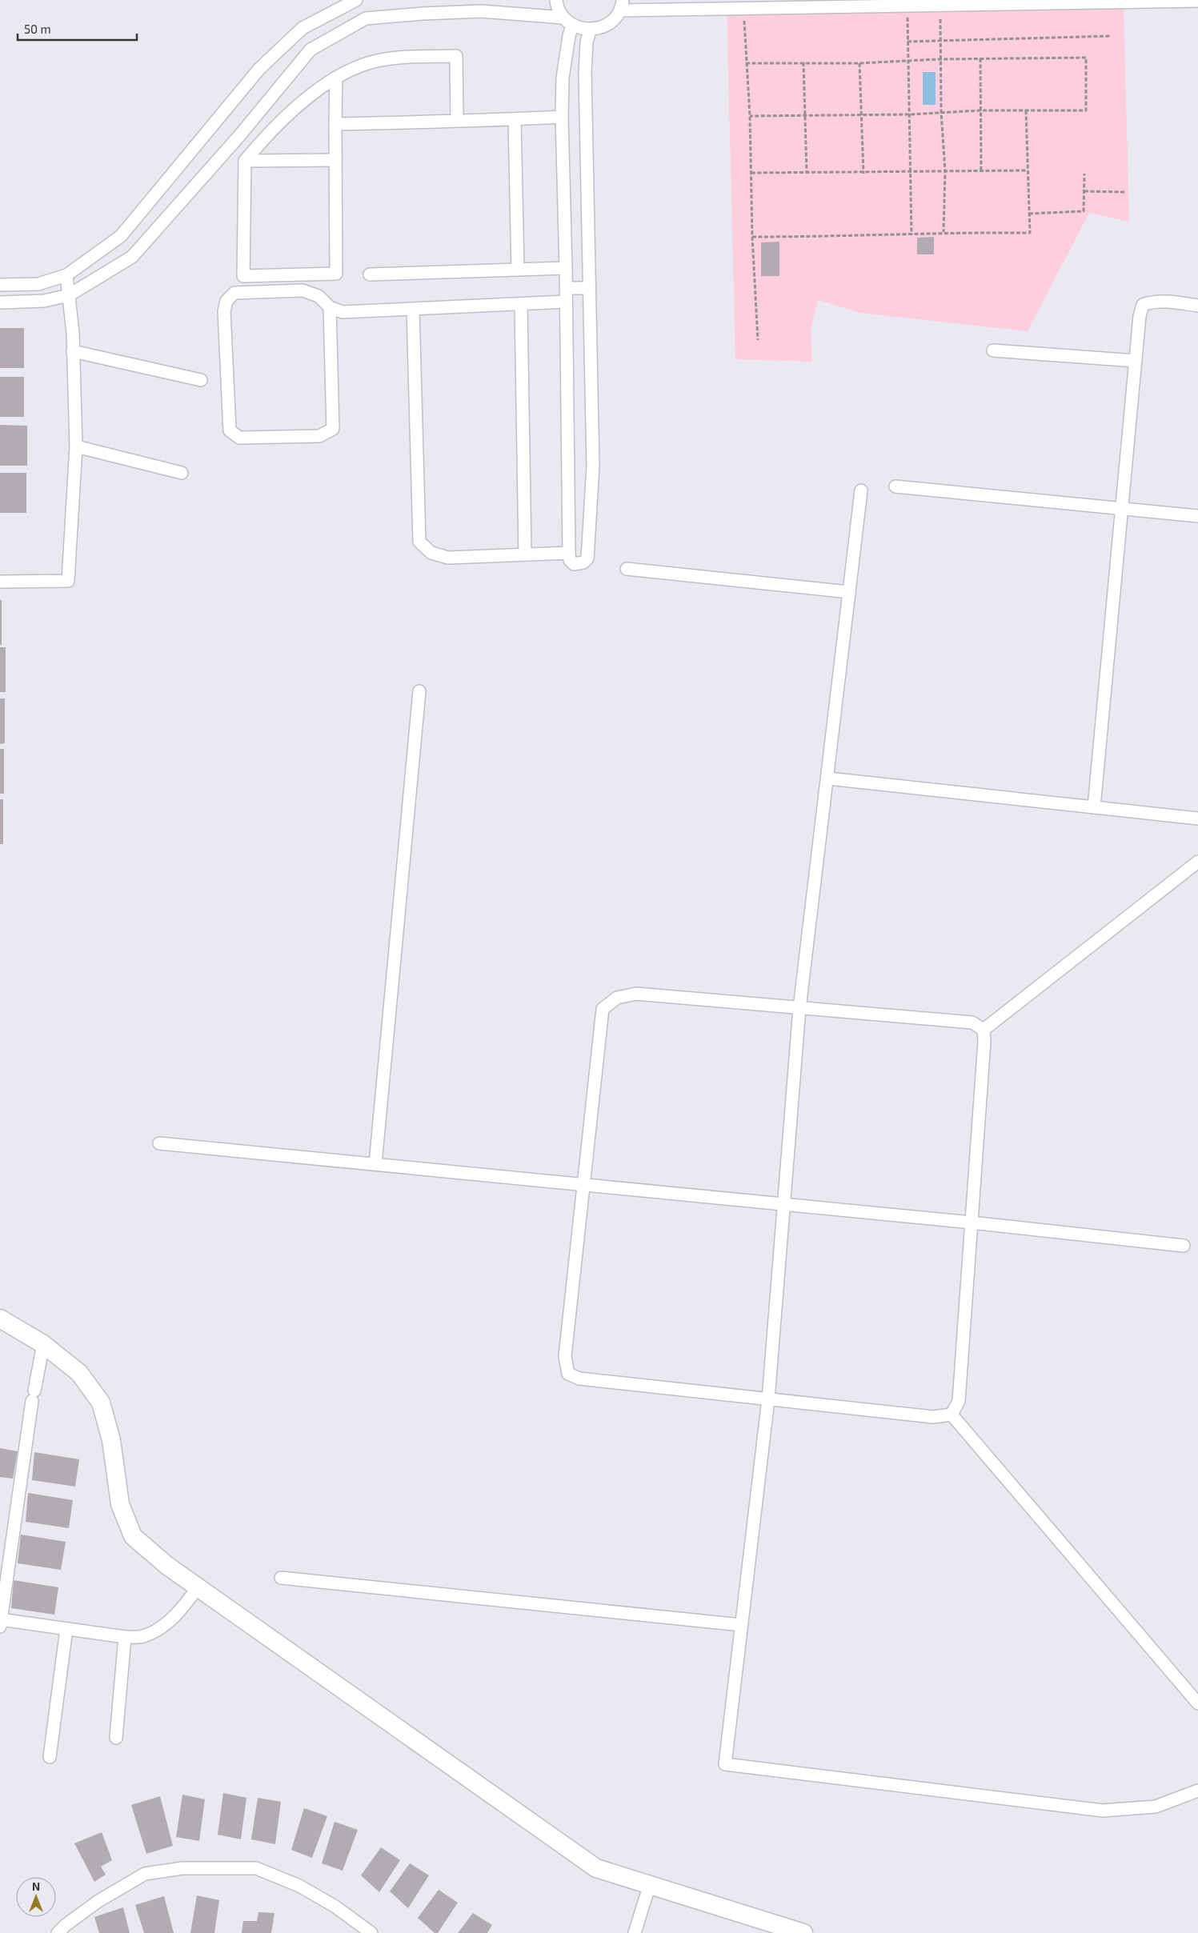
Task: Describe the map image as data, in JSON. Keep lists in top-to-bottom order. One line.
{"scale_bar":"50 m","north":"top"}
